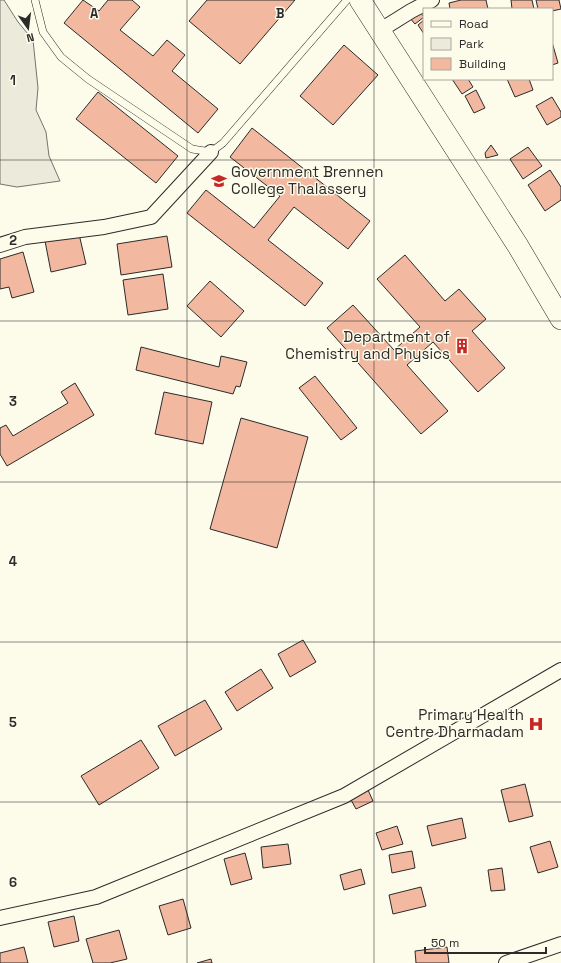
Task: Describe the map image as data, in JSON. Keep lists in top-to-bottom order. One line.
{"places":{"school or university":["Government Brennen College Thalassery"],"building":["Department of Chemistry and Physics"],"hospital":["Primary Health Centre Dharmadam"]},"legend":["Road","Park","Building"],"scale_bar":"50 m","north":"bottom","grid":{"columns":["A","B"],"rows":["1","2","3","4","5","6"]}}
